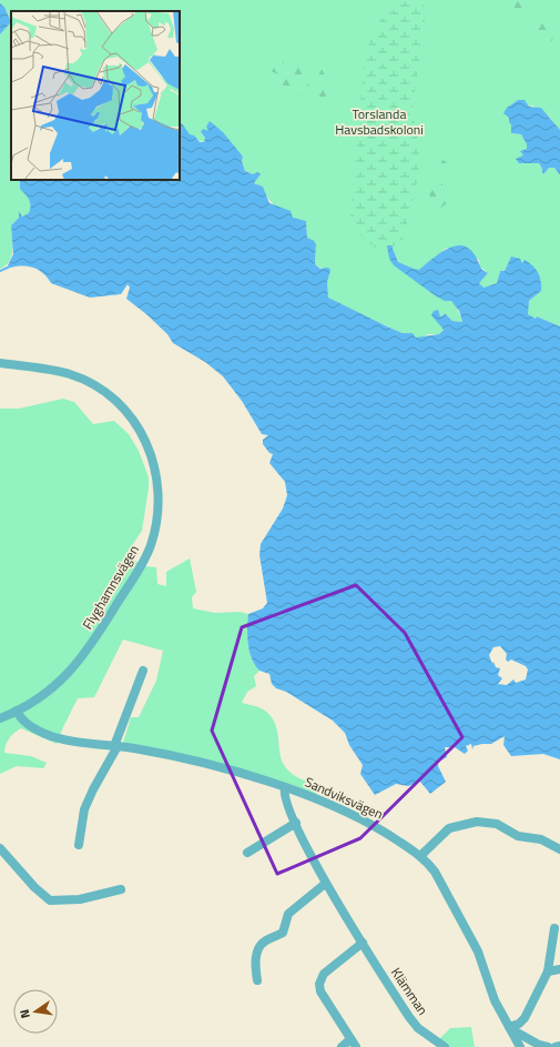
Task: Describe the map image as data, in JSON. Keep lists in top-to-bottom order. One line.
{"streets":{"street":["Flyghamnsvägen","Sandviksvägen","Klämman"]},"crossings":[["Flyghamnsvägen","Sandviksvägen"],["Sandviksvägen","Klämman"]],"parks":["Torslanda Havsbadskoloni"],"north":"left"}
